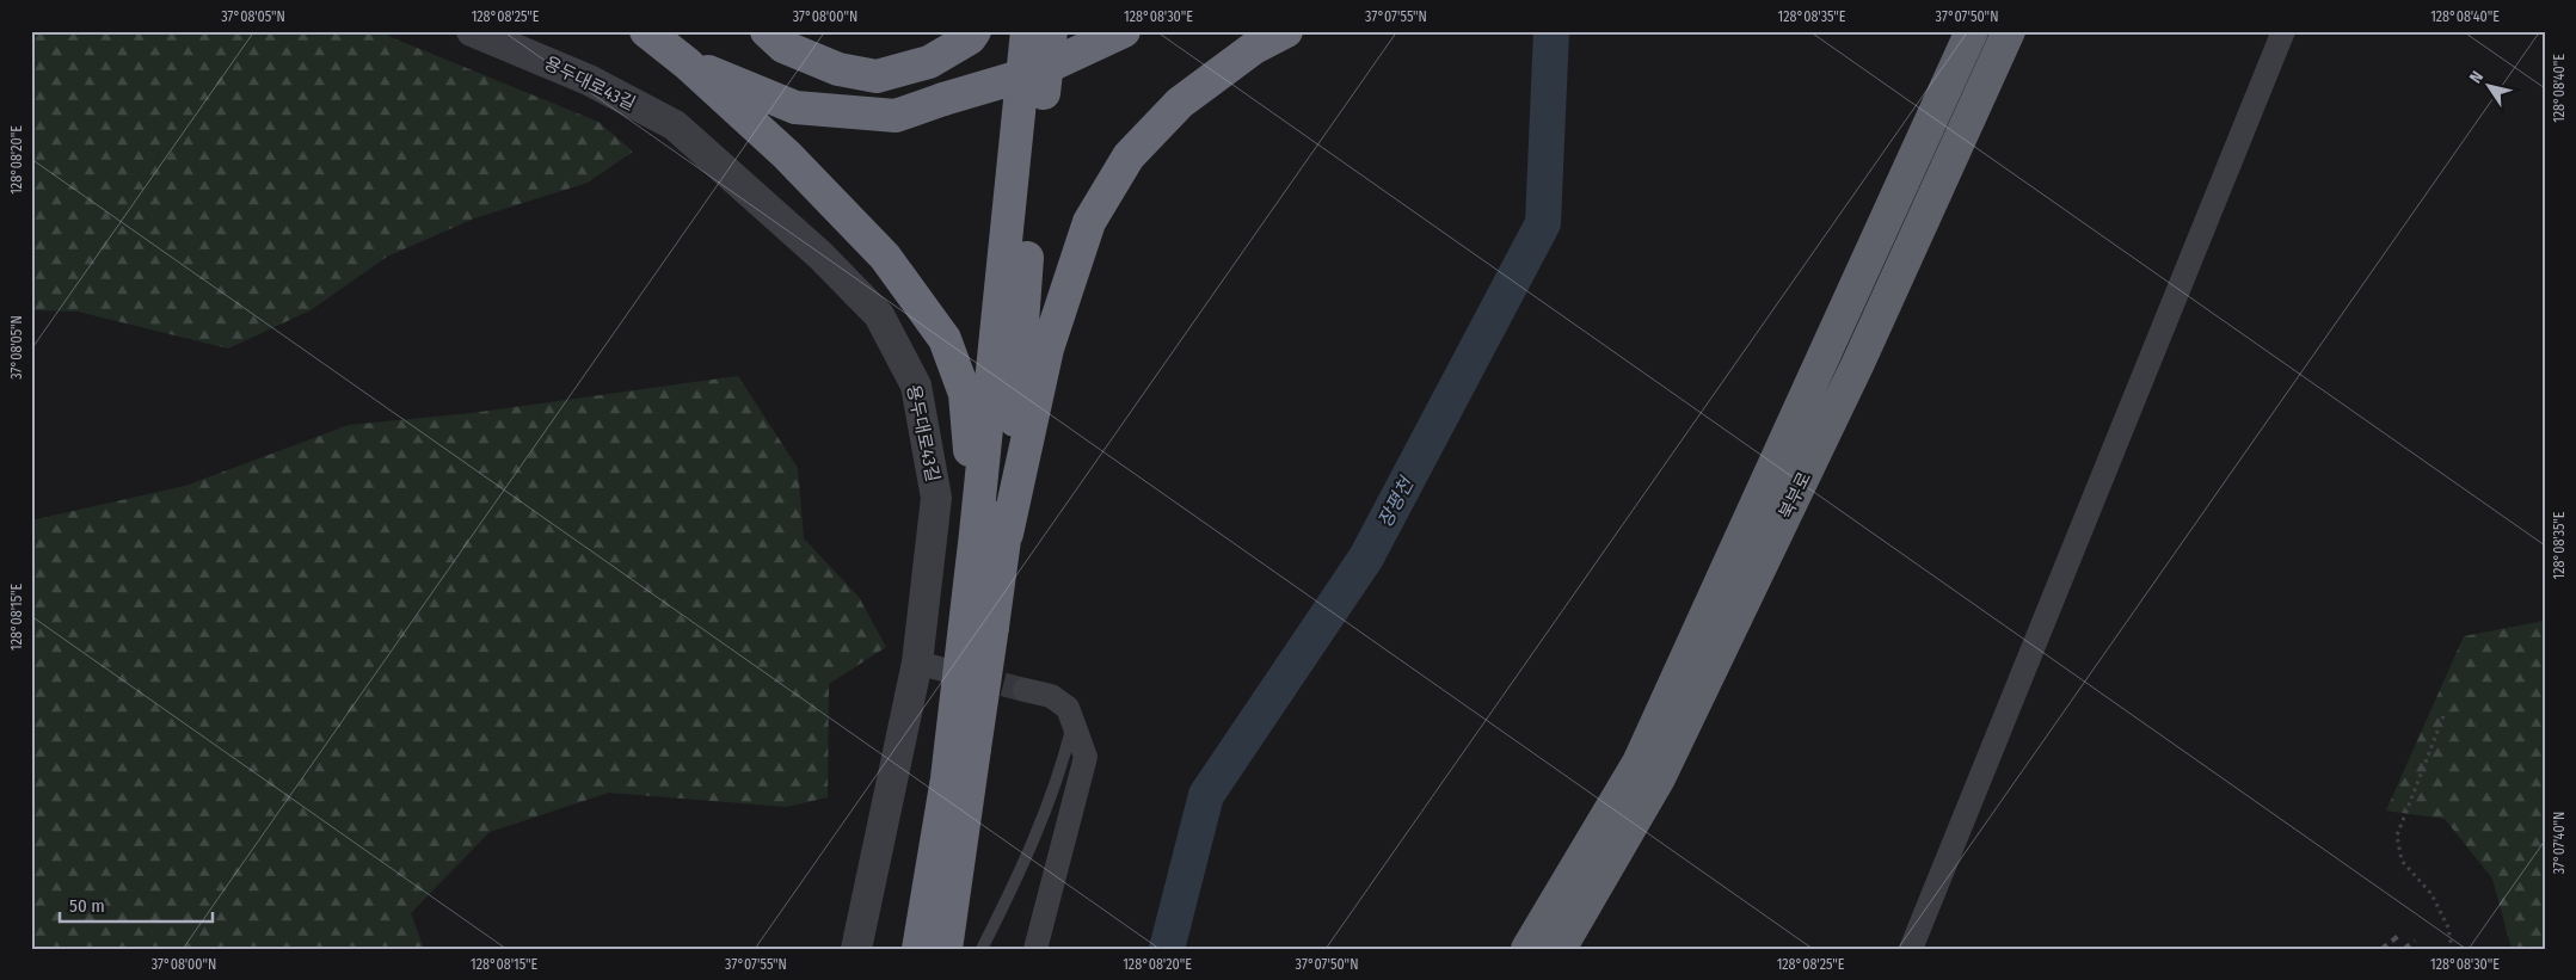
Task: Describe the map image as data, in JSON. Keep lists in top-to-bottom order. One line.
{"streets":{"highway":["북부로"],"street":["용두대로43길"]},"water":["장평천"],"scale_bar":"50 m","north":"top left","coordinates":["37°08'05\"N","128°08'25\"E","37°08'00\"N","128°08'30\"E","37°07'55\"N","128°08'35\"E","37°07'50\"N","128°08'40\"E","128°08'20\"E","128°08'15\"E","37°07'40\"N"]}
